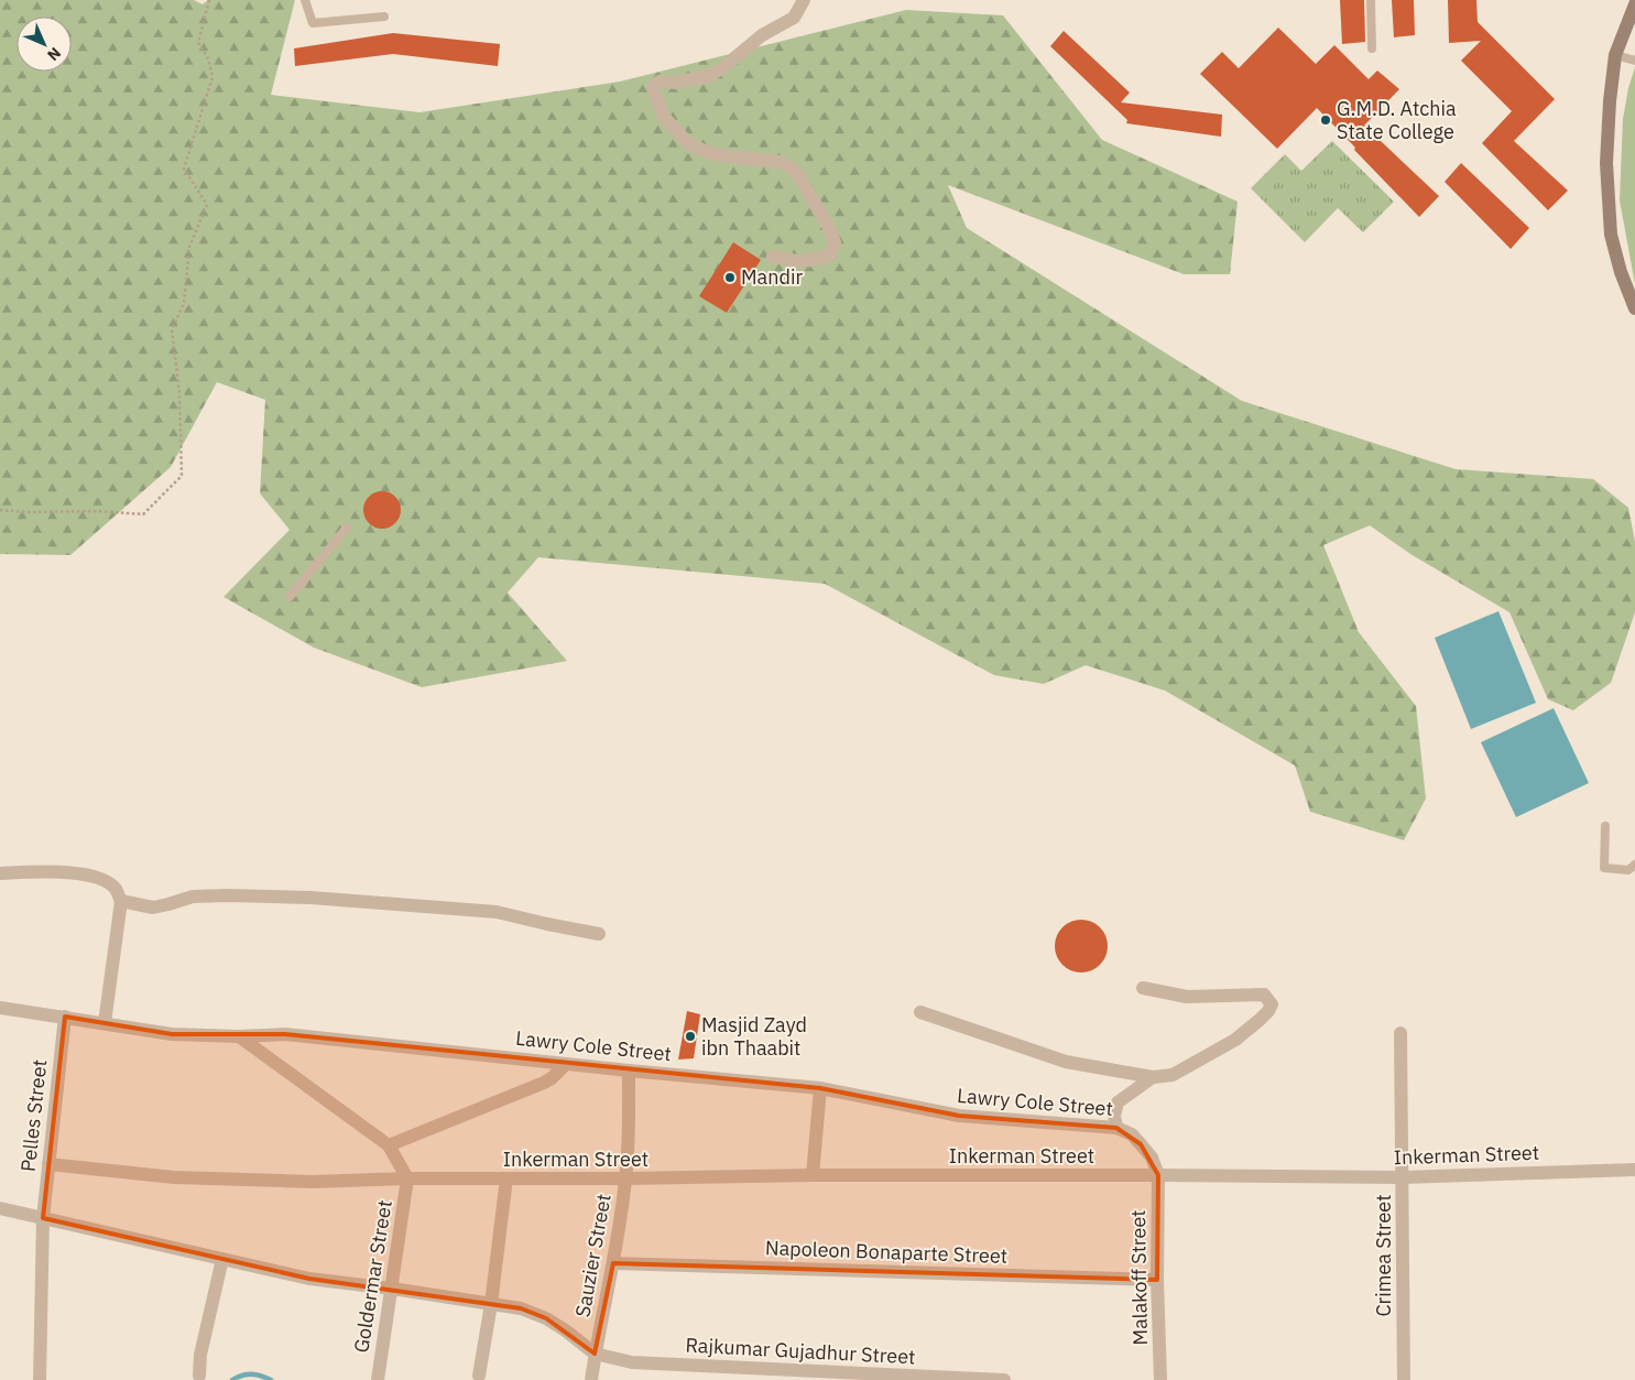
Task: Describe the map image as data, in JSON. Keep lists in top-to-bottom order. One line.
{"streets":{"street":["Lawry Cole Street","Pelles Street","Inkerman Street","Napoleon Bonaparte Street","Sauzier Street","Crimea Street","Goldermar Street","Malakoff Street","Rajkumar Gujadhur Street"]},"crossings":[["Lawry Cole Street","Pelles Street"],["Lawry Cole Street","Inkerman Street"],["Lawry Cole Street","Sauzier Street"],["Lawry Cole Street","Malakoff Street"],["Pelles Street","Inkerman Street"],["Inkerman Street","Sauzier Street"],["Inkerman Street","Crimea Street"],["Inkerman Street","Goldermar Street"],["Inkerman Street","Malakoff Street"],["Napoleon Bonaparte Street","Sauzier Street"],["Napoleon Bonaparte Street","Malakoff Street"],["Sauzier Street","Rajkumar Gujadhur Street"]],"places":["G.M.D. Atchia State College","Mandir","Masjid Zayd ibn Thaabit"],"north":"bottom right"}
